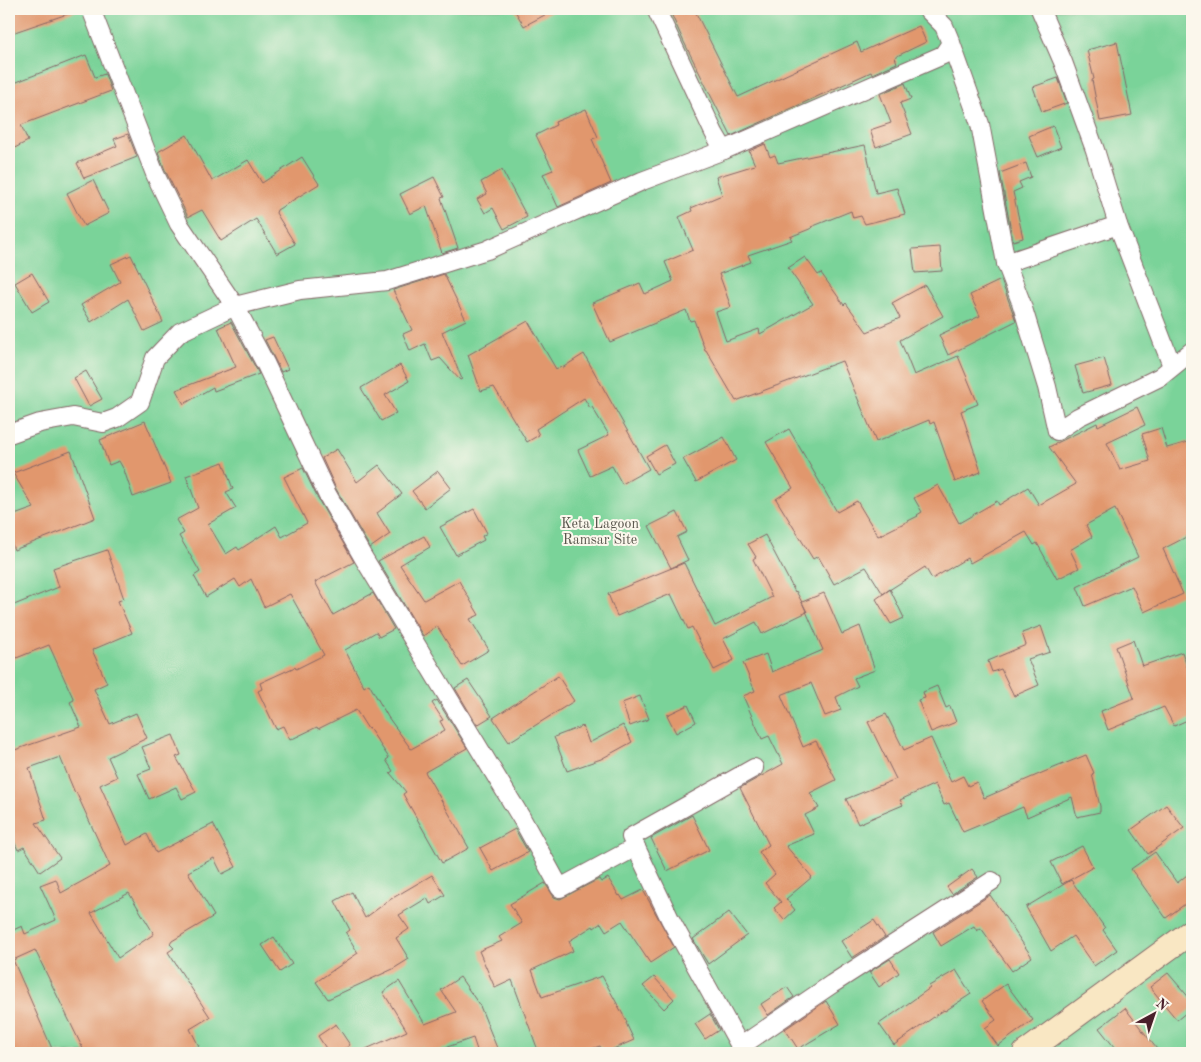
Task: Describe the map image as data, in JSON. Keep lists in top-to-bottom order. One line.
{"parks":["Keta Lagoon Ramsar Site"],"north":"top right"}
